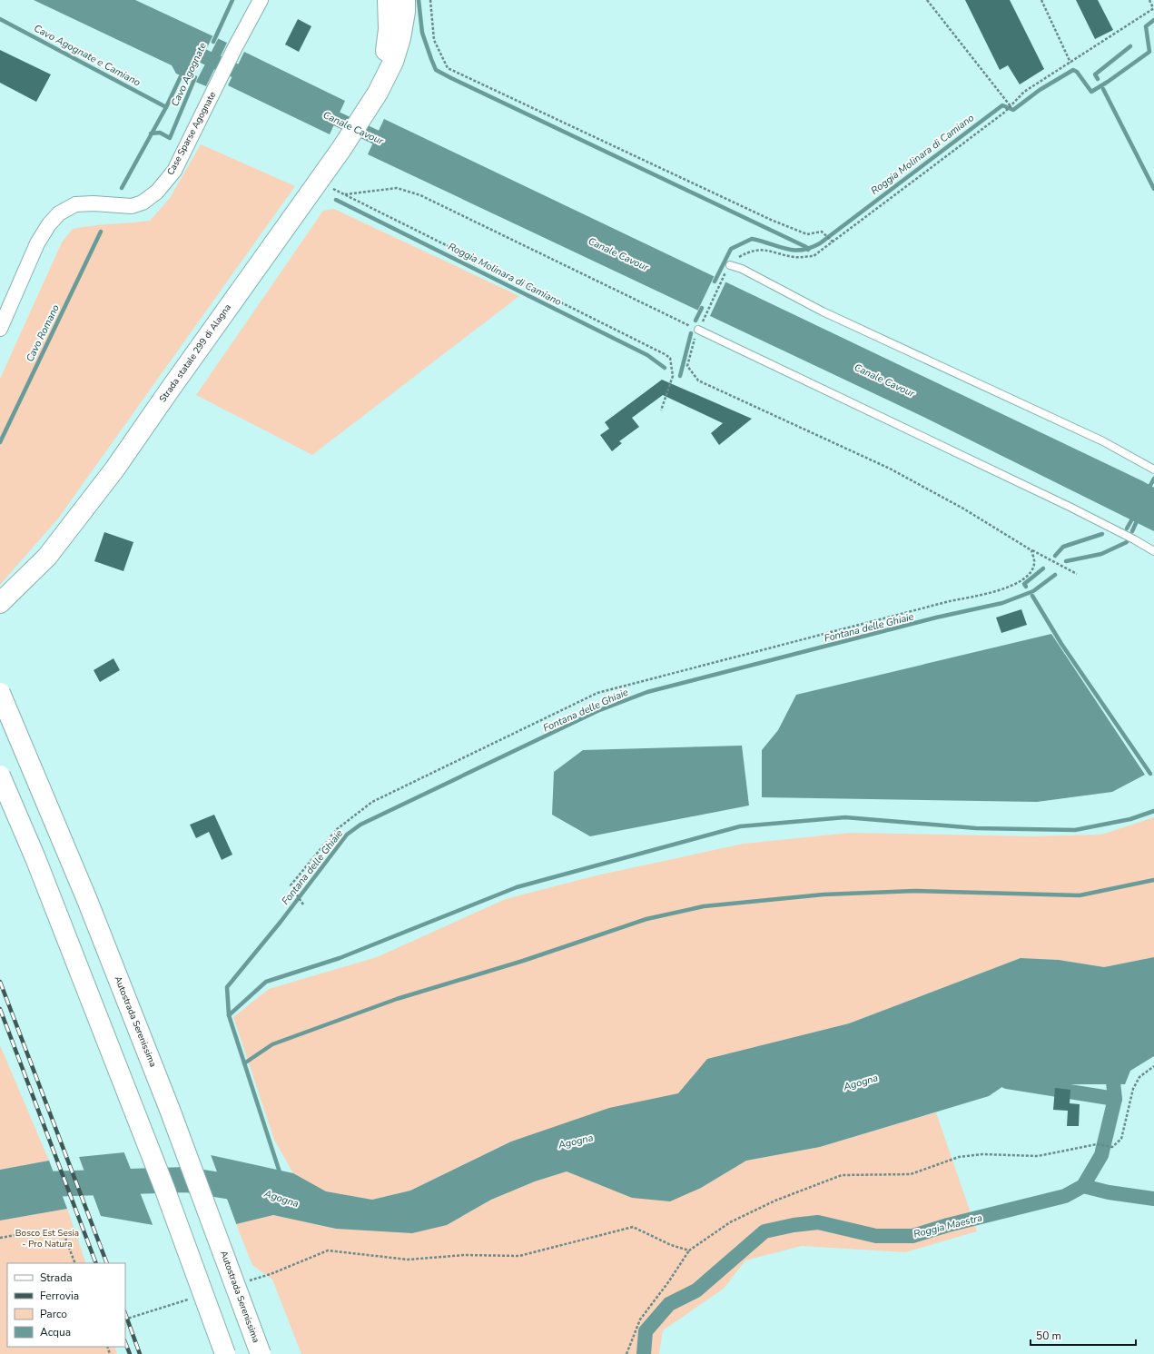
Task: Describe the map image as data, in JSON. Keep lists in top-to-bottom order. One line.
{"streets":{"main road":["Strada statale 299 di Alagna","Autostrada Serenissima"],"street":["Case Sparse Agognate"]},"water":["Cavo Agognate e Camiano","Cavo Agognate","Canale Cavour","Roggia Molinara di Camiano","Cavo Romano","Fontana delle Ghiaie","Agogna","Roggia Maestra"],"parks":["Bosco Est Sesia - Pro Natura"],"legend":["Strada","Ferrovia","Parco","Acqua"],"scale_bar":"50 m"}
